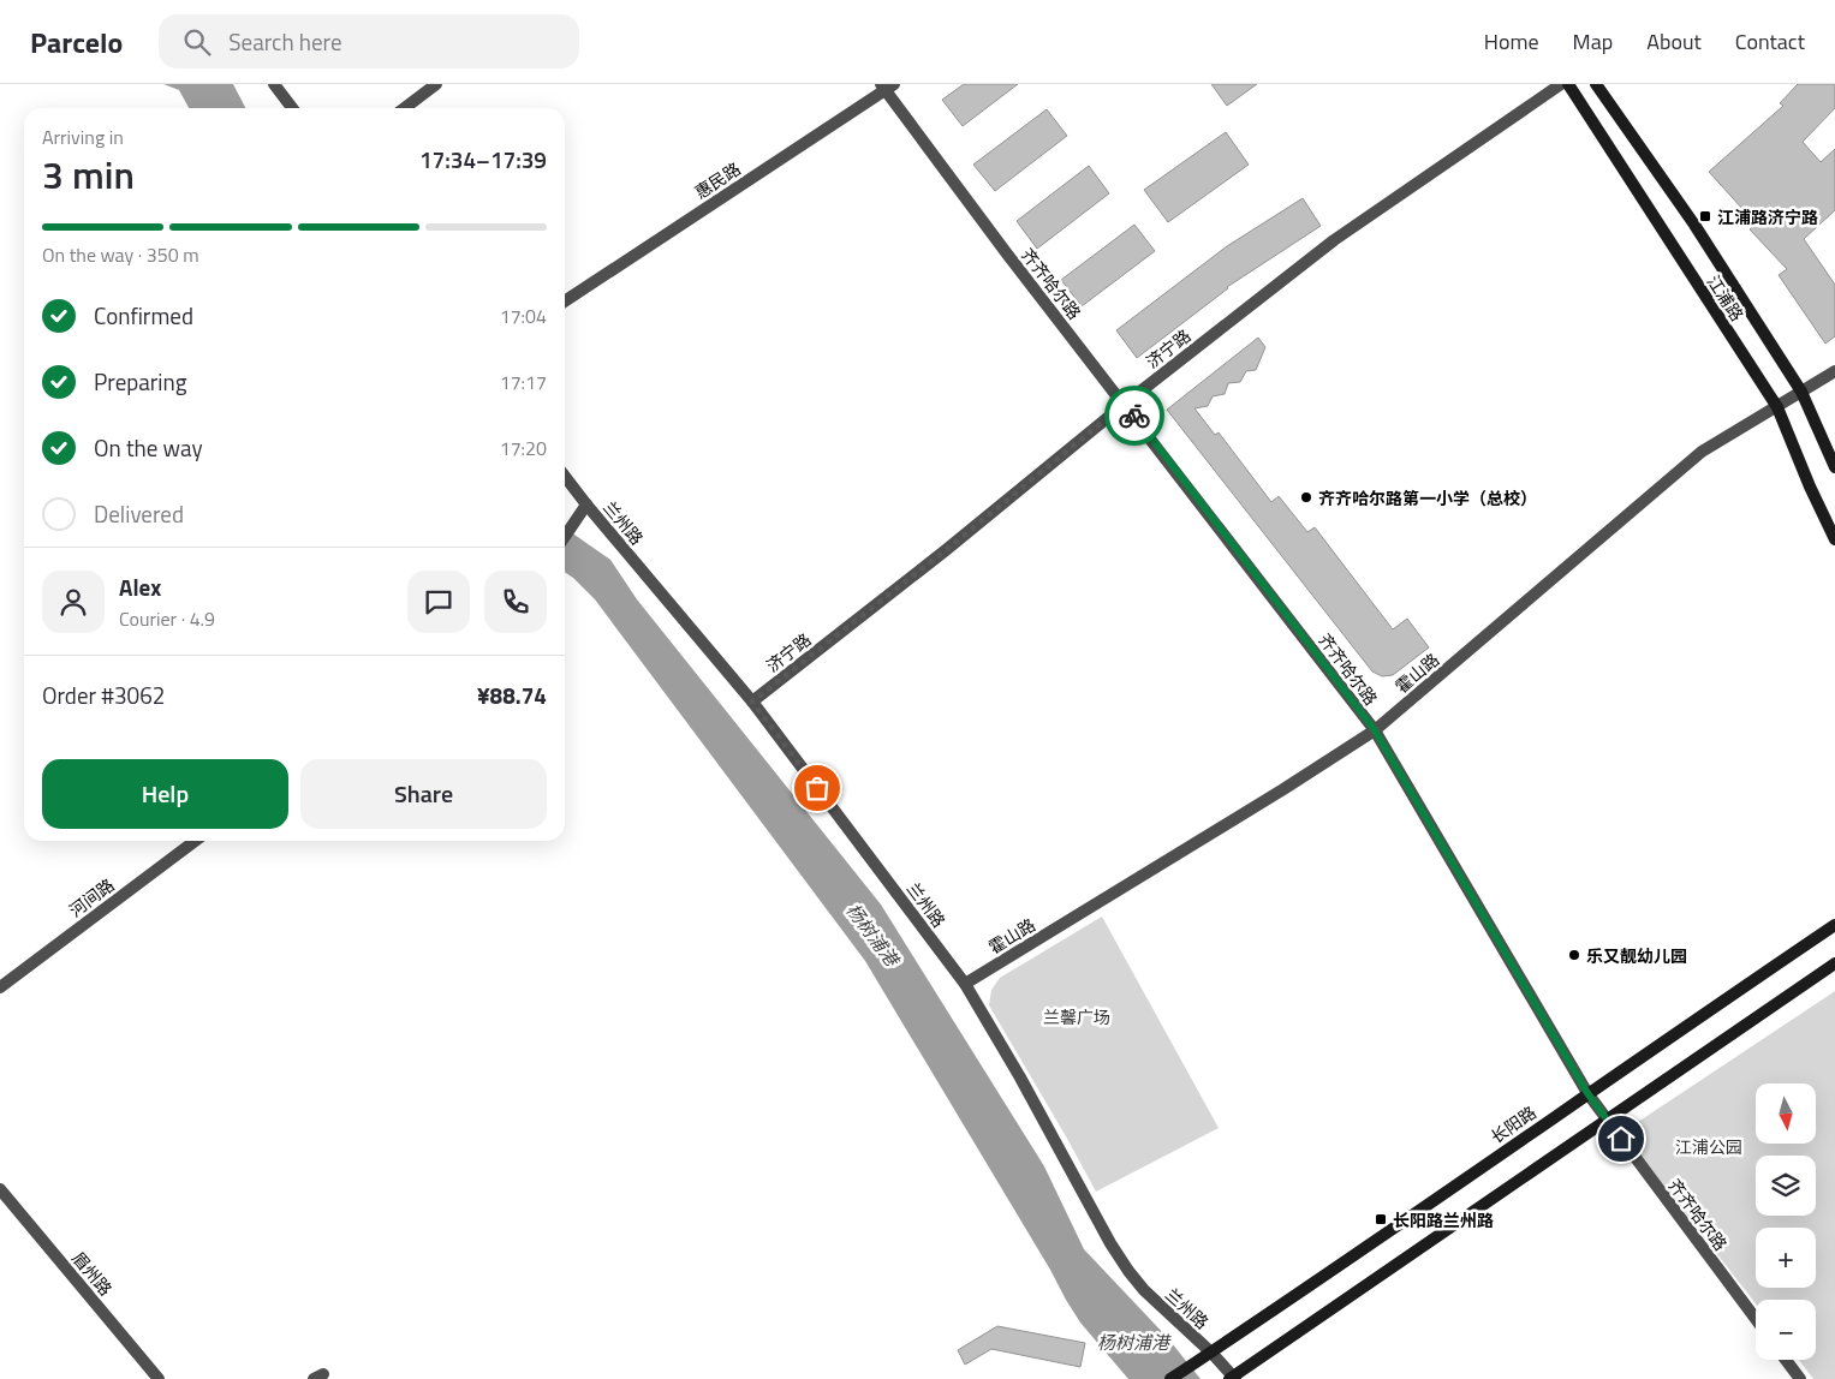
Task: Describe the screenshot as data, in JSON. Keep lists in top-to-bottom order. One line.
{"streets":{"main road":["江浦路","长阳路"],"street":["惠民路","齐齐哈尔路","济宁路","兰州路","霍山路","河间路","眉州路"]},"crossings":[["惠民路","齐齐哈尔路"],["齐齐哈尔路","济宁路"],["齐齐哈尔路","霍山路"],["齐齐哈尔路","长阳路"],["江浦路","霍山路"],["济宁路","兰州路"],["兰州路","霍山路"],["兰州路","长阳路"]],"water":["杨树浦港"],"parks":["兰馨广场","江浦公园"],"places":{"transit":["江浦路济宁路","长阳路兰州路"],"other":["齐齐哈尔路第一小学（总校）","乐又靓幼儿园"]},"north":"bottom","page":{"header":"Parcelo","search":"Search here","nav":["Home","Map","About","Contact"],"heading":["3 min","Arriving in","17:34–17:39"],"panel":["Alex","Courier · 4.9","Order #3062","¥88.74"],"bar":"On the way · 350 m","list":[["Confirmed","17:04"],["Preparing","17:17"],["On the way","17:20"],"Delivered"],"buttons":["Help","Share"],"map_buttons":["+","−"]}}
